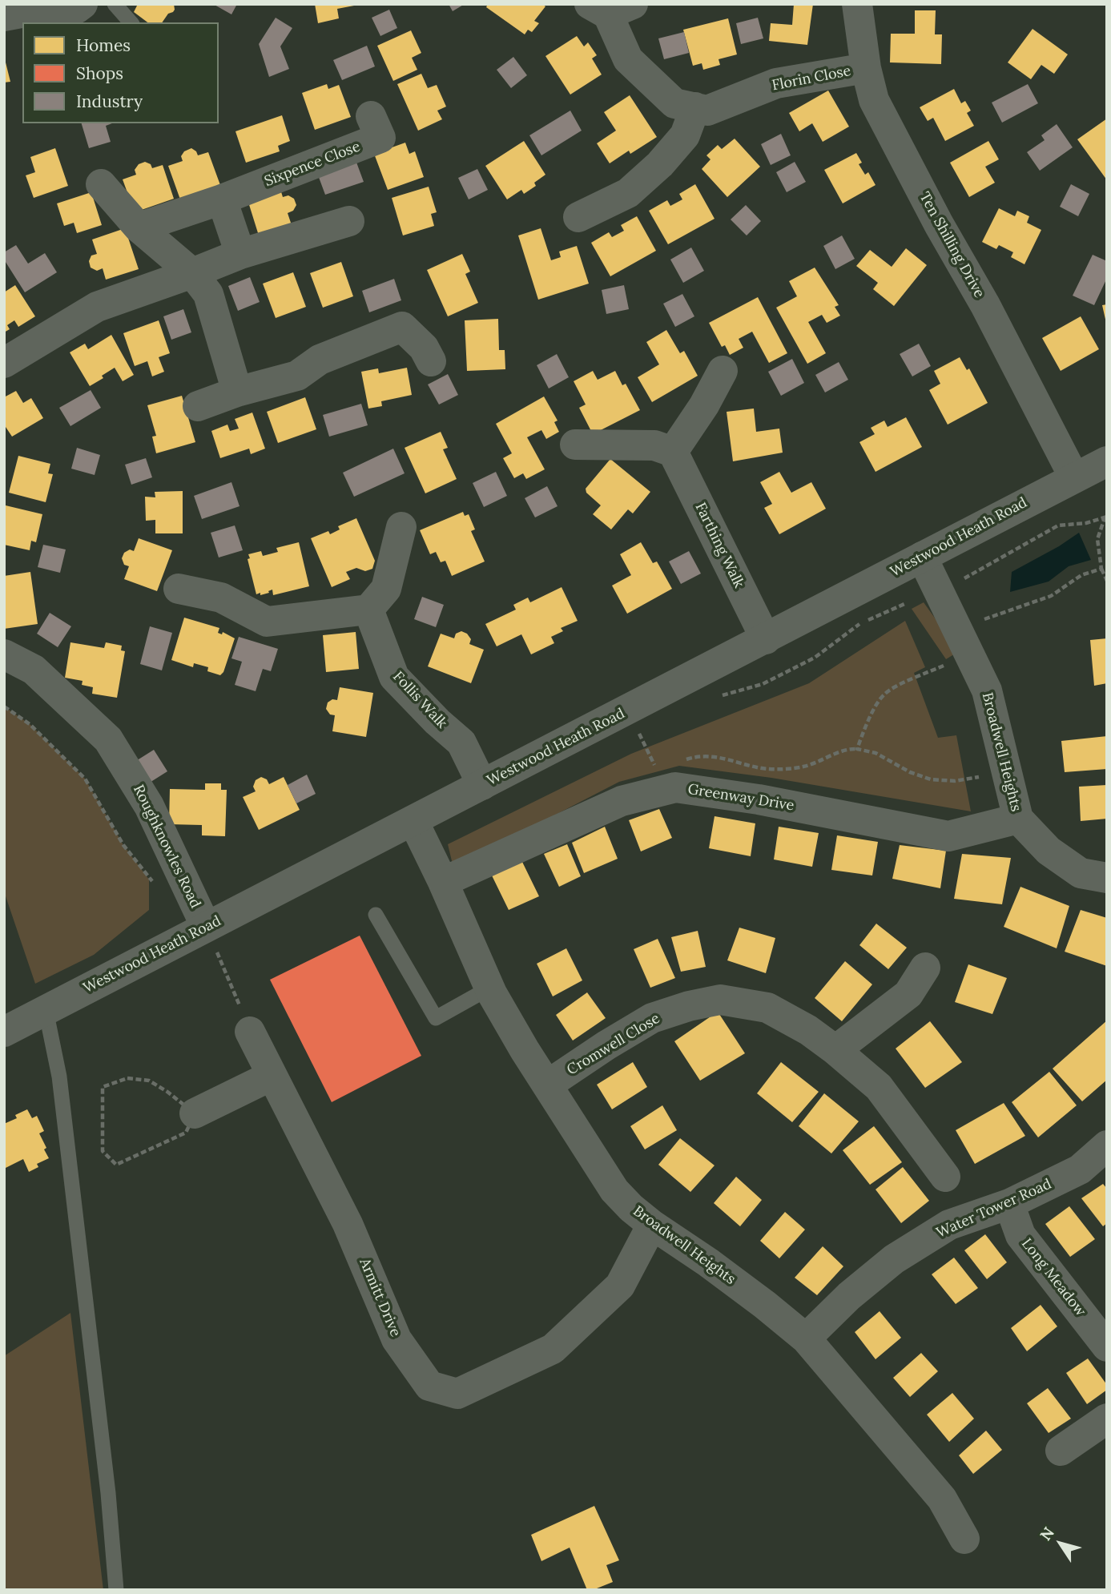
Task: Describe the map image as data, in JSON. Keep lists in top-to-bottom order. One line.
{"streets":{"street":["Florin Close","Sixpence Close","Ten Shilling Drive","Westwood Heath Road","Farthing Walk","Follis Walk","Broadwell Heights","Greenway Drive","Roughknowles Road","Cromwell Close","Water Tower Road","Long Meadow","Armitt Drive"]},"crossings":[["Florin Close","Ten Shilling Drive"],["Ten Shilling Drive","Westwood Heath Road"],["Westwood Heath Road","Farthing Walk"],["Westwood Heath Road","Follis Walk"],["Westwood Heath Road","Broadwell Heights"],["Westwood Heath Road","Roughknowles Road"],["Broadwell Heights","Greenway Drive"],["Broadwell Heights","Cromwell Close"],["Broadwell Heights","Water Tower Road"],["Broadwell Heights","Armitt Drive"],["Water Tower Road","Long Meadow"]],"legend":["Homes","Shops","Industry"],"north":"top left"}
